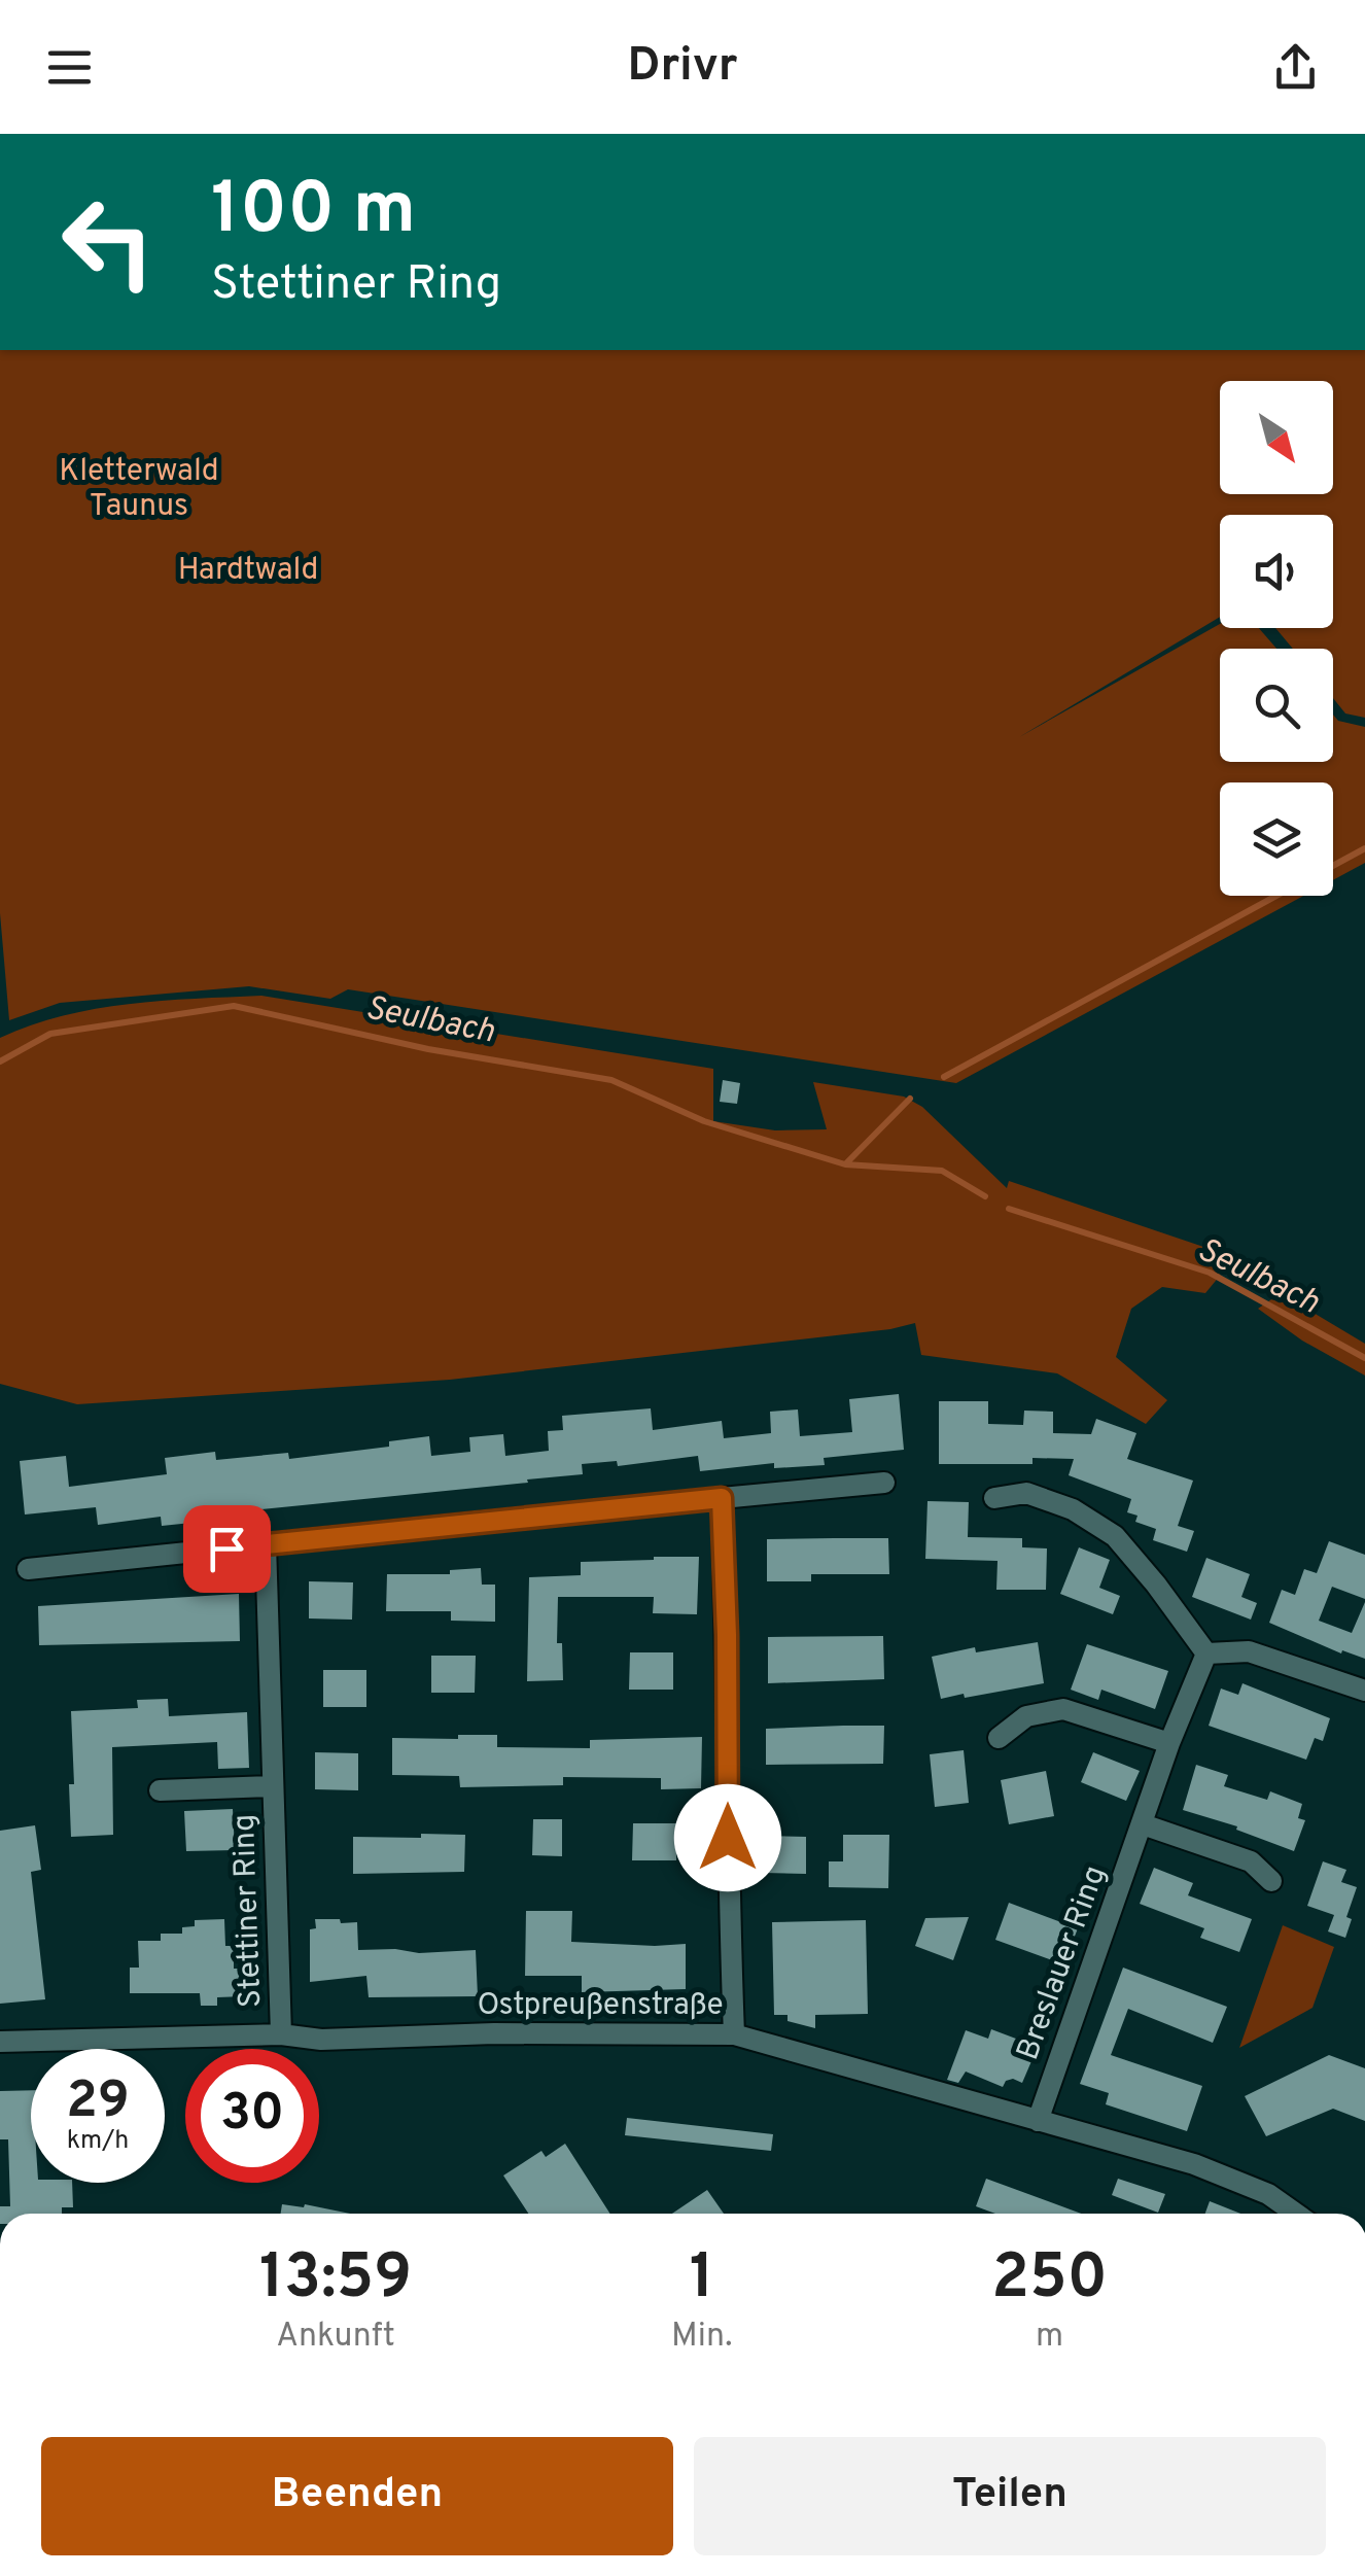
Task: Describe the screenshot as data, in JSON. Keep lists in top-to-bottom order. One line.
{"streets":{"street":["Stettiner Ring","Breslauer Ring","Ostpreußenstraße"]},"crossings":[["Stettiner Ring","Ostpreußenstraße"],["Breslauer Ring","Ostpreußenstraße"]],"water":["Seulbach"],"parks":["Kletterwald Taunus","Hardtwald"],"north":"bottom right","page":{"header":"Drivr","turn":["100 m","Stettiner Ring"],"speed":"29 km/h","limit":"30","eta":["13:59","Ankunft","1","Min.","250","m"],"buttons":["Beenden","Teilen"]}}
